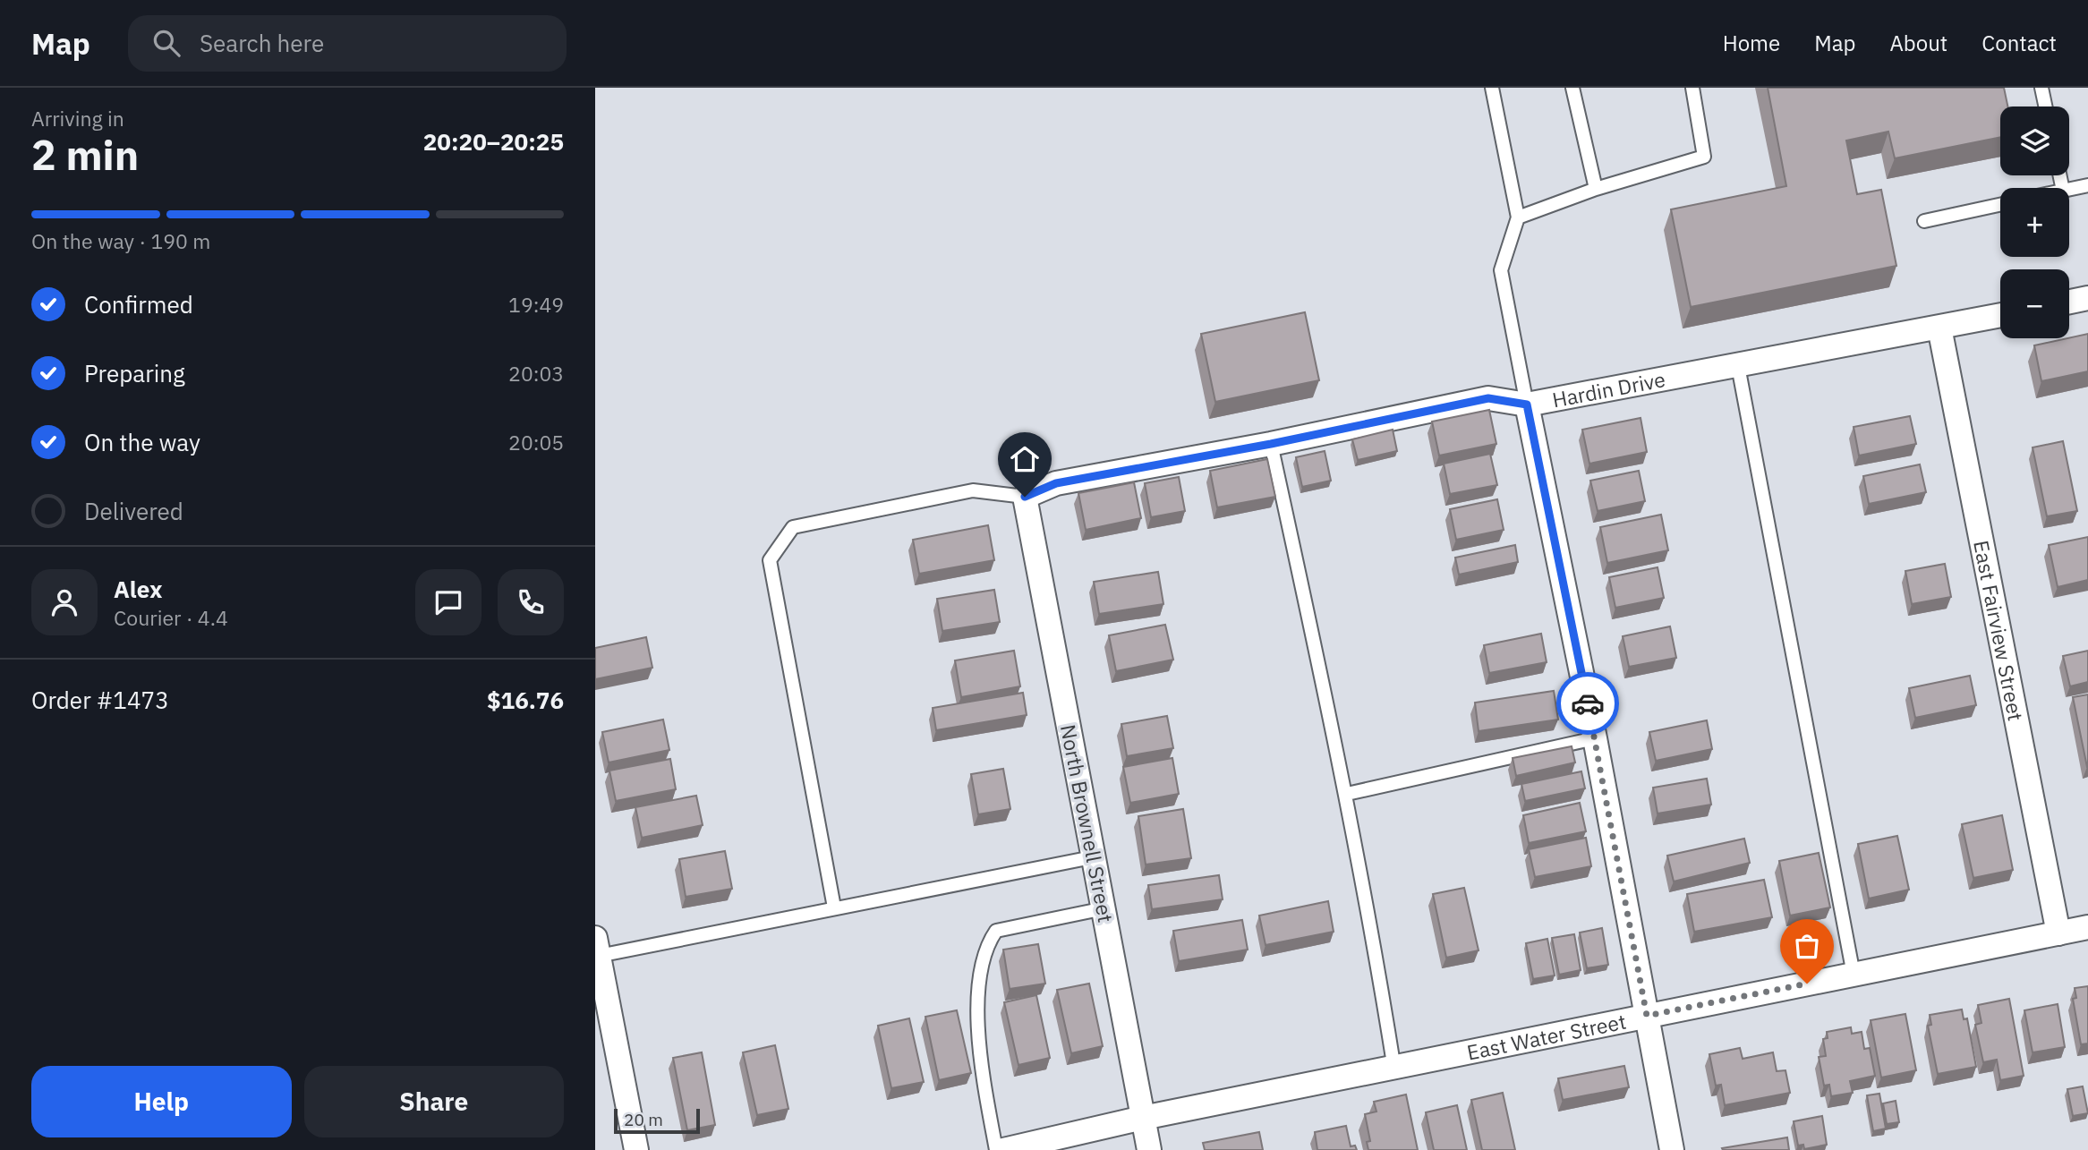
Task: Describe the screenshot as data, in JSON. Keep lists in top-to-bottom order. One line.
{"streets":{"street":["Hardin Drive","East Fairview Street","North Brownell Street","East Water Street"]},"crossings":[["Hardin Drive","East Fairview Street"],["Hardin Drive","North Brownell Street"],["East Fairview Street","East Water Street"],["North Brownell Street","East Water Street"]],"scale_bar":"20 m","page":{"header":"Map","search":"Search here","nav":["Home","Map","About","Contact"],"heading":["2 min","Arriving in","20:20–20:25"],"panel":["Alex","Courier · 4.4","Order #1473","$16.76"],"map_buttons":["+","−"],"bar":"On the way · 190 m","list":[["Confirmed","19:49"],["Preparing","20:03"],["On the way","20:05"],"Delivered"],"buttons":["Help","Share"],"scale":"20 m"}}
